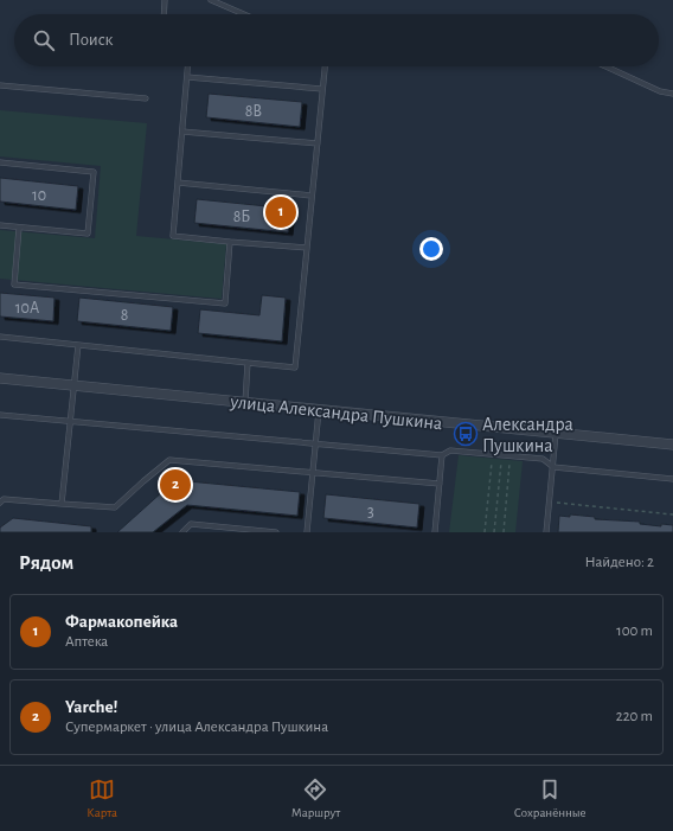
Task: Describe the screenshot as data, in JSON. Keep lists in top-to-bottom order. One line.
{"streets":{"street":["улица Александра Пушкина"]},"places":{"bus stop":["Александра Пушкина"]},"house_numbers":["8В","10","8Б","10А","8","3"],"page":{"search":"Поиск","pins":["1","2"],"heading":["Рядом","Найдено: 2"],"list":[{"mark":"1","name":"Фармакопейка","note":"Аптека","value":"100 m"},{"mark":"2","name":"Yarche!","note":"Супермаркет · улица Александра Пушкина","value":"220 m"}],"nav":["Карта","Маршрут","Сохранённые"]}}
